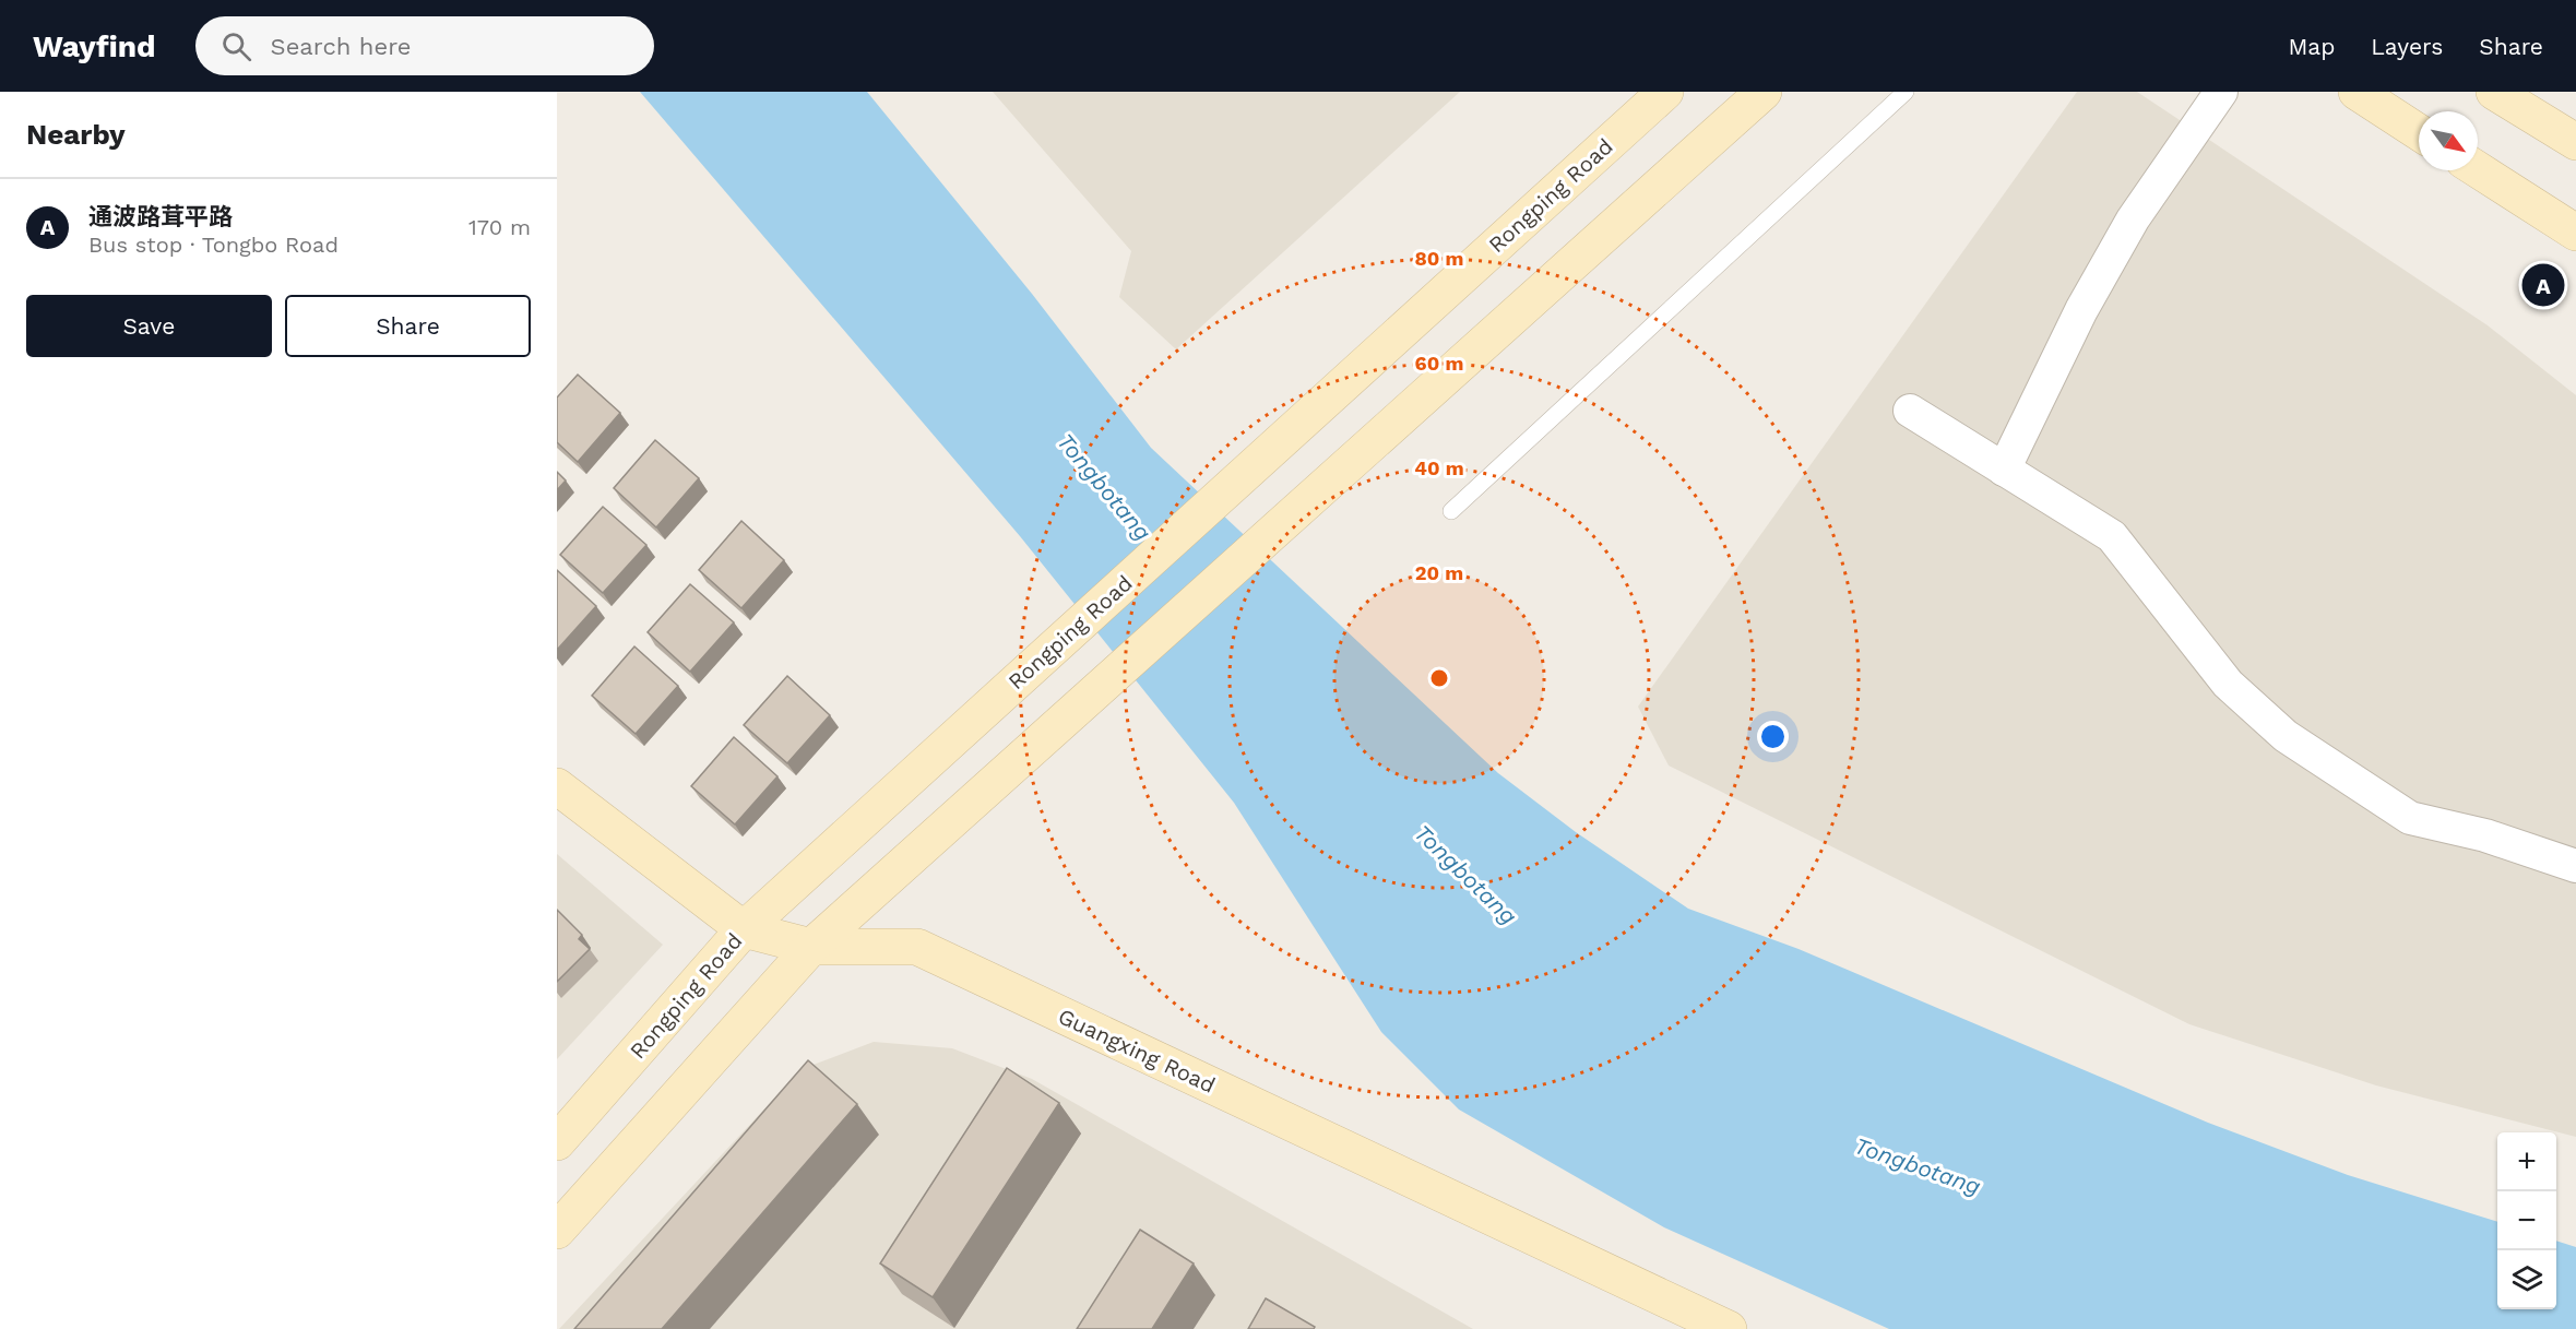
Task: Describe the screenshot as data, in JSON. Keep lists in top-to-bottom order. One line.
{"streets":{"main road":["Rongping Road","Guangxing Road"]},"crossings":[["Rongping Road","Guangxing Road"]],"water":["Tongbotang"],"north":"bottom right","page":{"header":"Wayfind","search":"Search here","nav":["Map","Layers","Share"],"heading":"Nearby","list":[{"mark":"A","name":"通波路茸平路","note":"Bus stop · Tongbo Road","value":"170 m"}],"pins":"A","buttons":["Save","Share"],"map_buttons":["+","−"]},"rings":["80 m","60 m","40 m","20 m"]}
